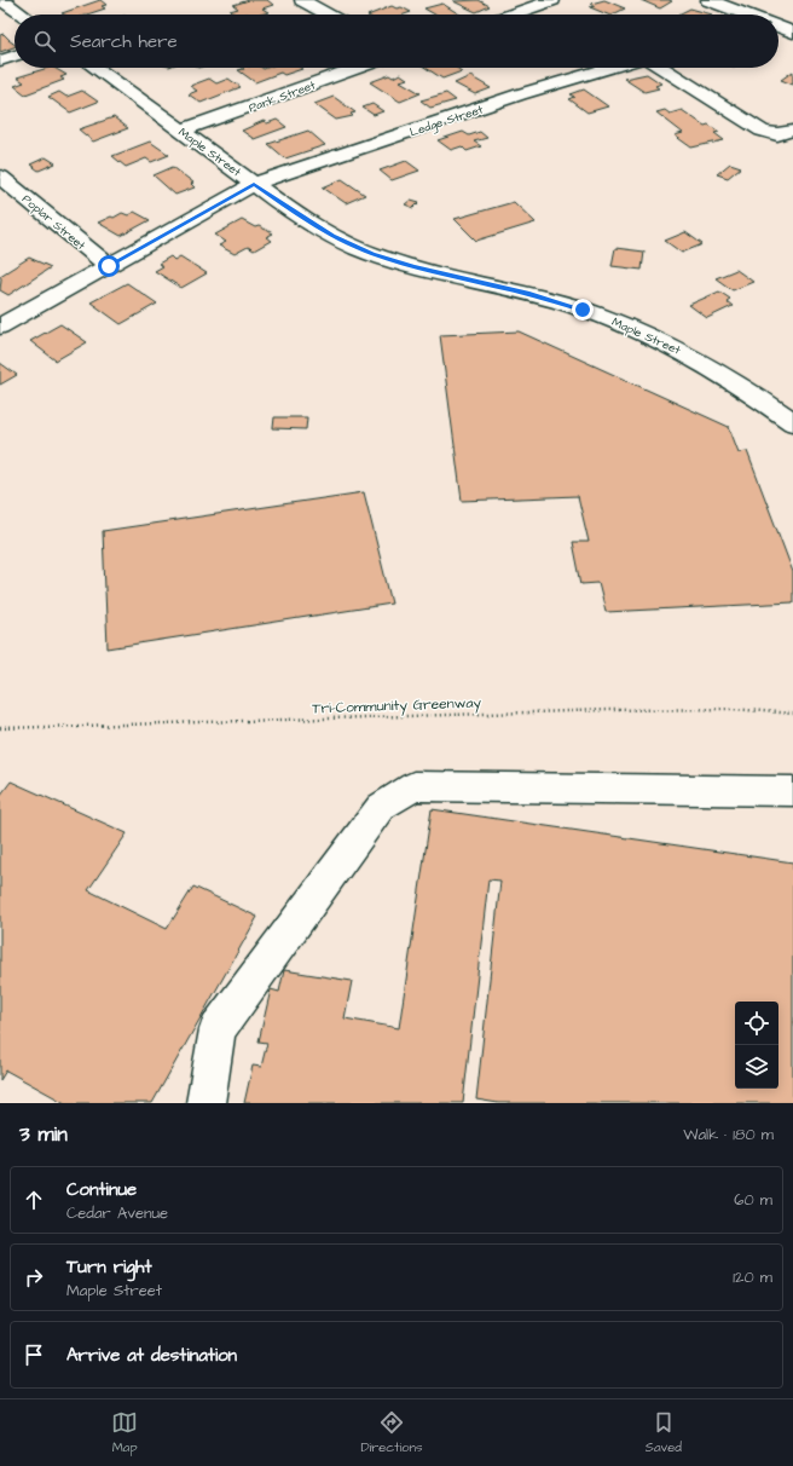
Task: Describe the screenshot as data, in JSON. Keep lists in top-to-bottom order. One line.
{"streets":{"street":["Park Street","Ledge Street","Maple Street","Poplar Street"],"path":["Tri-Community Greenway"]},"crossings":[["Park Street","Maple Street"],["Ledge Street","Maple Street"],["Ledge Street","Poplar Street"]],"page":{"search":"Search here","heading":["3 min","Walk · 180 m"],"list":[["Continue","Cedar Avenue","60 m"],["Turn right","Maple Street","120 m"],"Arrive at destination"],"nav":["Map","Directions","Saved"]}}
